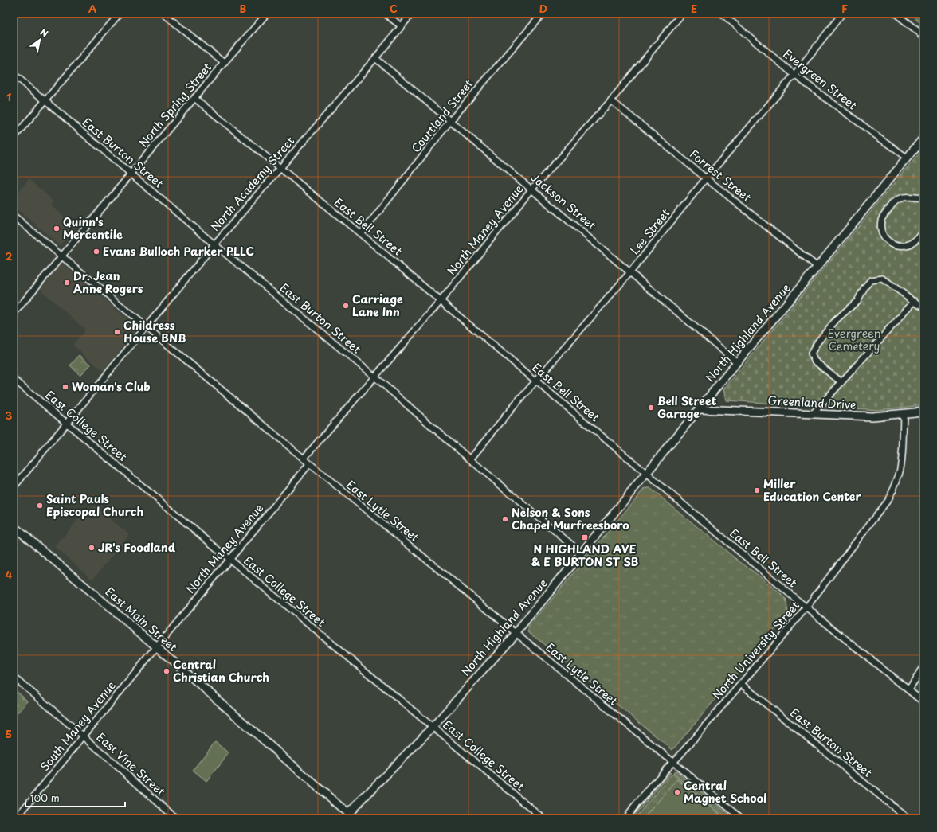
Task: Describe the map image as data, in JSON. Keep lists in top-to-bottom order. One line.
{"streets":{"street":["Evergreen Street","North Spring Street","Courtland Street","East Burton Street","Forrest Street","North Academy Street","Jackson Street","East Bell Street","North Maney Avenue","Lee Street","North Highland Avenue","Greenland Drive","East College Street","East Lytle Street","East Main Street","North University Street","South Maney Avenue","East Vine Street"]},"crossings":[["Evergreen Street","Lee Street"],["Evergreen Street","North Highland Avenue"],["North Spring Street","East Burton Street"],["North Spring Street","East Bell Street"],["North Spring Street","East Lytle Street"],["Courtland Street","Jackson Street"],["Courtland Street","East Bell Street"],["East Burton Street","North Academy Street"],["East Burton Street","North Maney Avenue"],["East Burton Street","Lee Street"],["East Burton Street","North Highland Avenue"],["East Burton Street","North University Street"],["Forrest Street","North Maney Avenue"],["Forrest Street","Lee Street"],["Forrest Street","North Highland Avenue"],["North Academy Street","Jackson Street"],["North Academy Street","East Bell Street"],["North Academy Street","East College Street"],["North Academy Street","East Lytle Street"],["Jackson Street","North Maney Avenue"],["Jackson Street","Lee Street"],["Jackson Street","North Highland Avenue"],["East Bell Street","North Maney Avenue"],["East Bell Street","Lee Street"],["East Bell Street","North Highland Avenue"],["East Bell Street","North University Street"],["North Maney Avenue","East College Street"],["North Maney Avenue","East Lytle Street"],["North Maney Avenue","East Main Street"],["North Maney Avenue","South Maney Avenue"],["North Highland Avenue","Greenland Drive"],["North Highland Avenue","East College Street"],["North Highland Avenue","East Lytle Street"],["North Highland Avenue","East Main Street"],["Greenland Drive","North University Street"],["East Lytle Street","North University Street"],["East Main Street","South Maney Avenue"],["South Maney Avenue","East Vine Street"]],"parks":["Evergreen Cemetery"],"places":{"other":["Quinn's Mercentile","Evans Bulloch Parker PLLC","Dr. Jean Anne Rogers","Carriage Lane Inn","Childress House BNB","Woman's Club","Bell Street Garage","Miller Education Center","Saint Pauls Episcopal Church","Nelson & Sons Chapel Murfreesboro","JR's Foodland","Central Christian Church","Central Magnet School"],"transit":["N HIGHLAND AVE & E BURTON ST SB"]},"scale_bar":"100 m","north":"top right","grid":{"columns":["A","B","C","D","E","F"],"rows":["1","2","3","4","5"]}}
